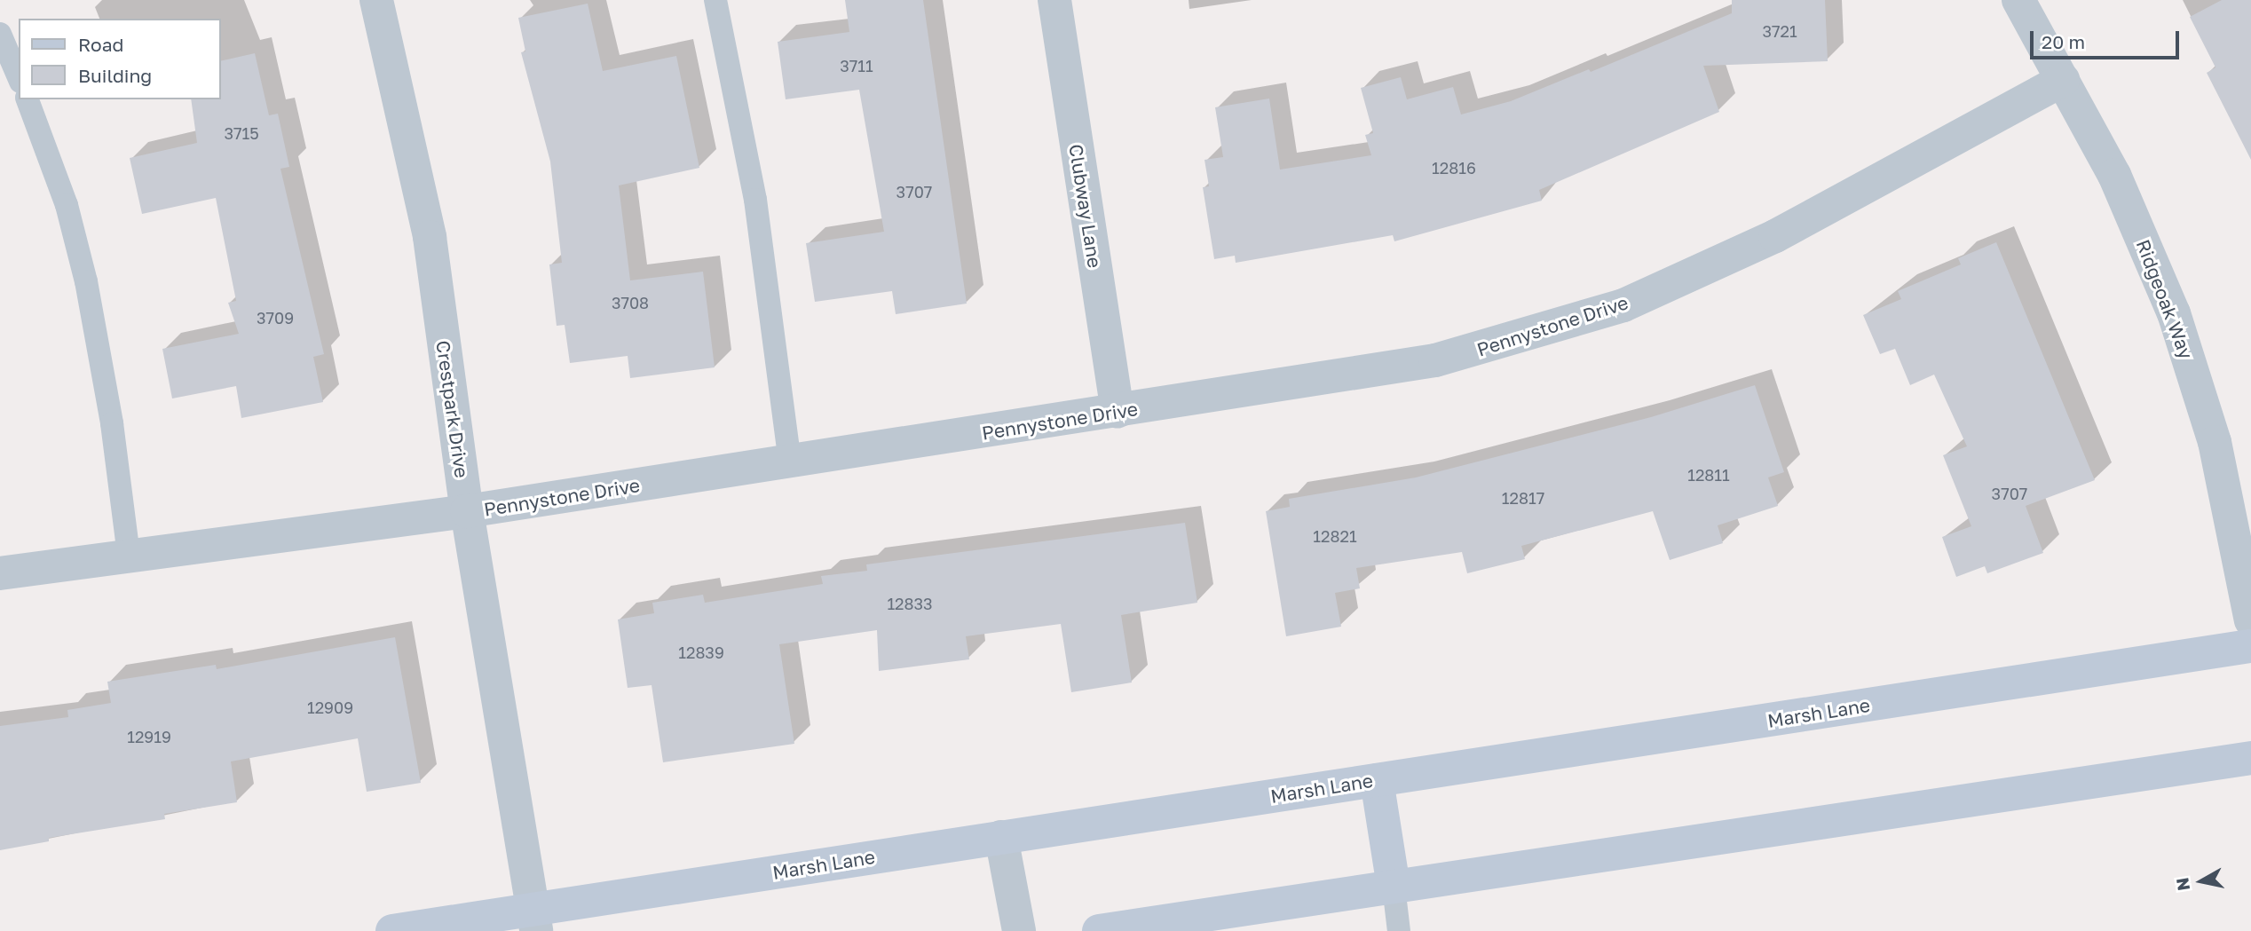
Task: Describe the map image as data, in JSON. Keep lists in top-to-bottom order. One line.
{"streets":{"main road":["Marsh Lane"],"street":["Clubway Lane","Ridgeoak Way","Pennystone Drive","Crestpark Drive"]},"crossings":[["Clubway Lane","Pennystone Drive"],["Ridgeoak Way","Pennystone Drive"],["Pennystone Drive","Crestpark Drive"],["Crestpark Drive","Marsh Lane"]],"house_numbers":["3721","3711","3715","12816","3707","3708","3709","12811","3707","12817","12821","12833","12839","12909","12919"],"legend":["Road","Building"],"scale_bar":"20 m","north":"left"}
